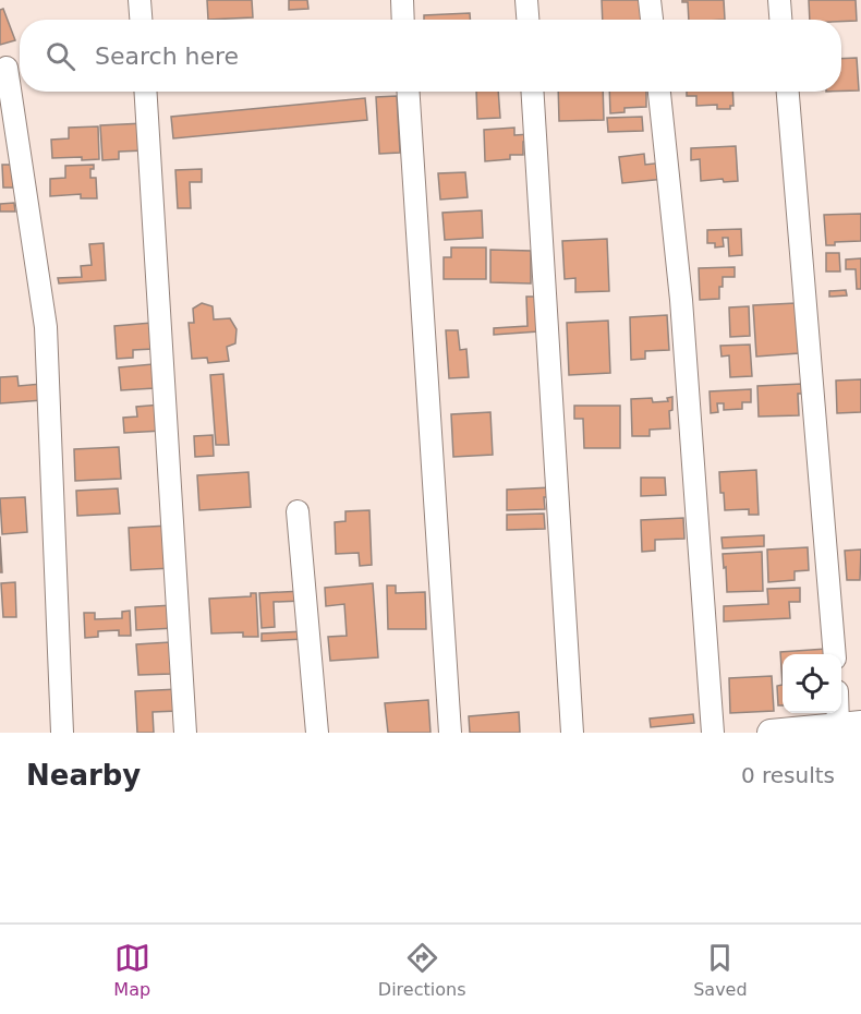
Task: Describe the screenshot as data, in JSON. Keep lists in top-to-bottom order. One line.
{"page":{"search":"Search here","heading":["Nearby","0 results"],"nav":["Map","Directions","Saved"]}}
